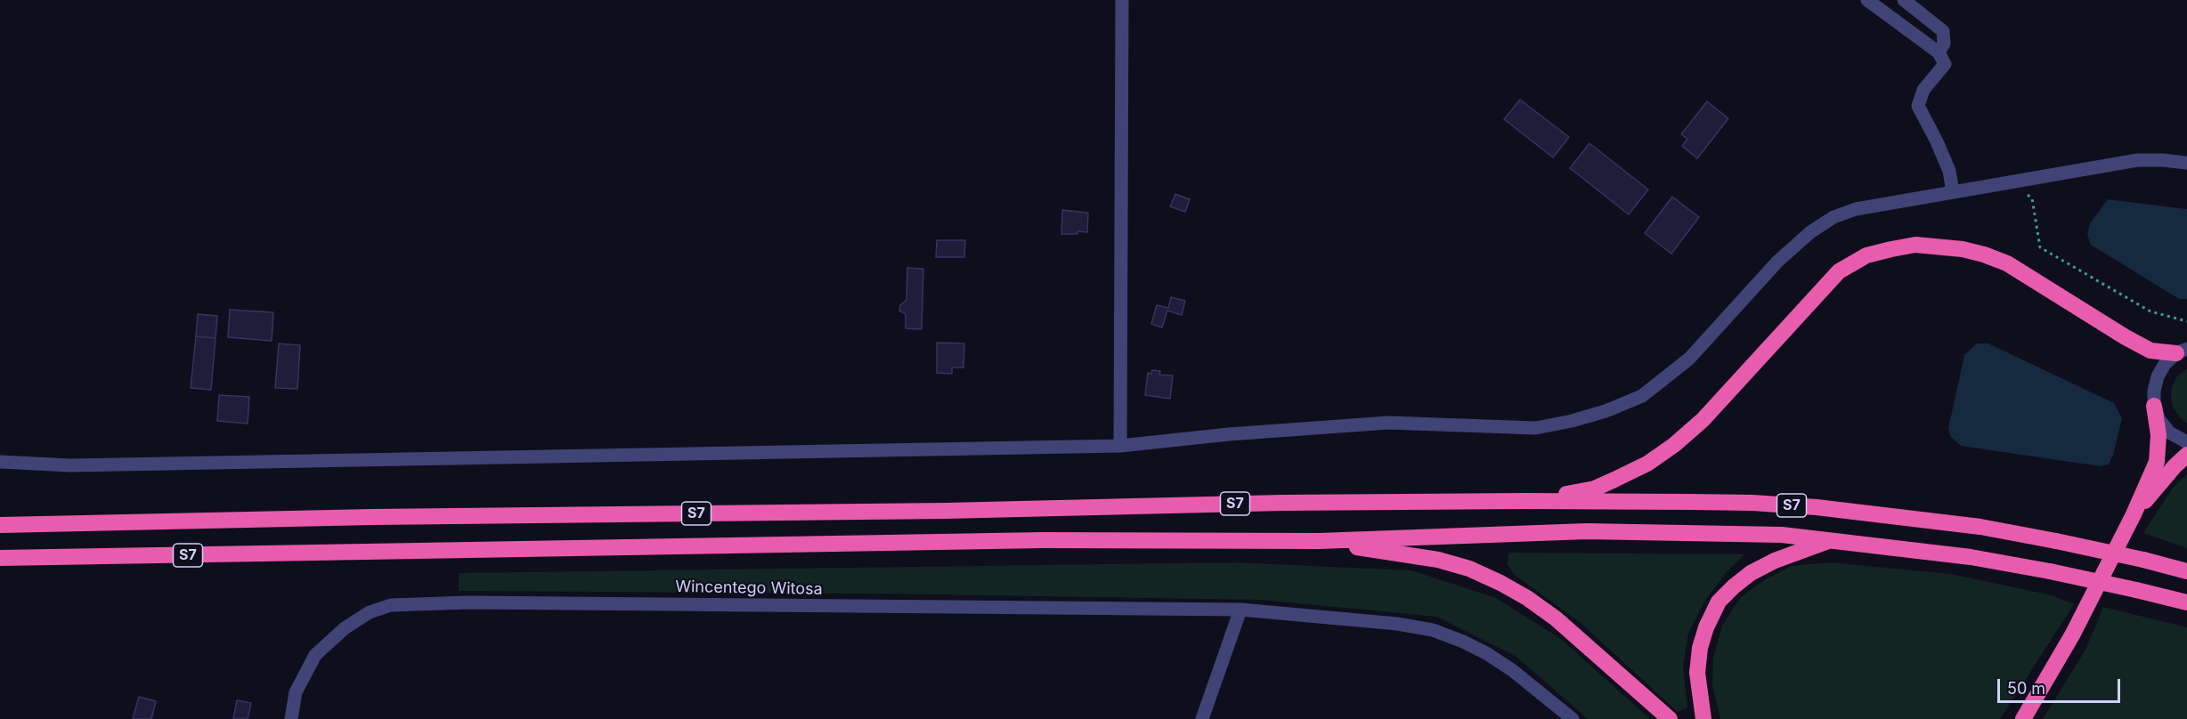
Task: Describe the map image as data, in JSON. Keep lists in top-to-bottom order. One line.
{"streets":{"highway":["S7"],"street":["Wincentego Witosa"]},"scale_bar":"50 m"}
